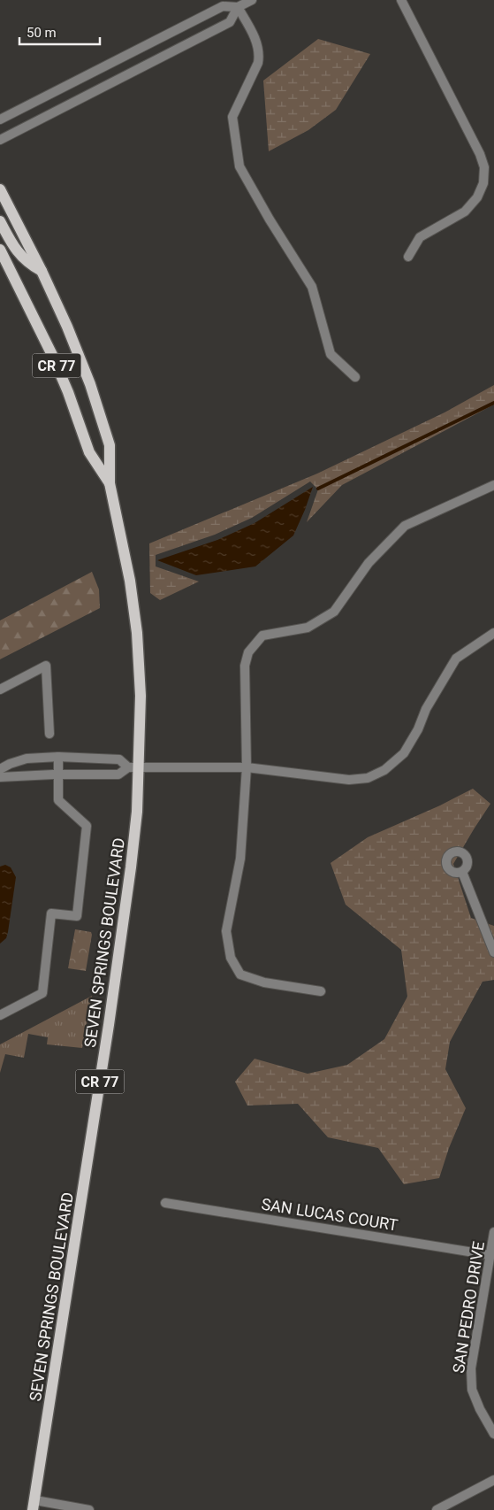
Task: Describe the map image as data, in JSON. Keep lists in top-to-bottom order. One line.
{"streets":{"main road":["CR 77","SEVEN SPRINGS BOULEVARD"],"street":["SAN LUCAS COURT","SAN PEDRO DRIVE"]},"crossings":[["SAN LUCAS COURT","SAN PEDRO DRIVE"]],"scale_bar":"50 m"}
